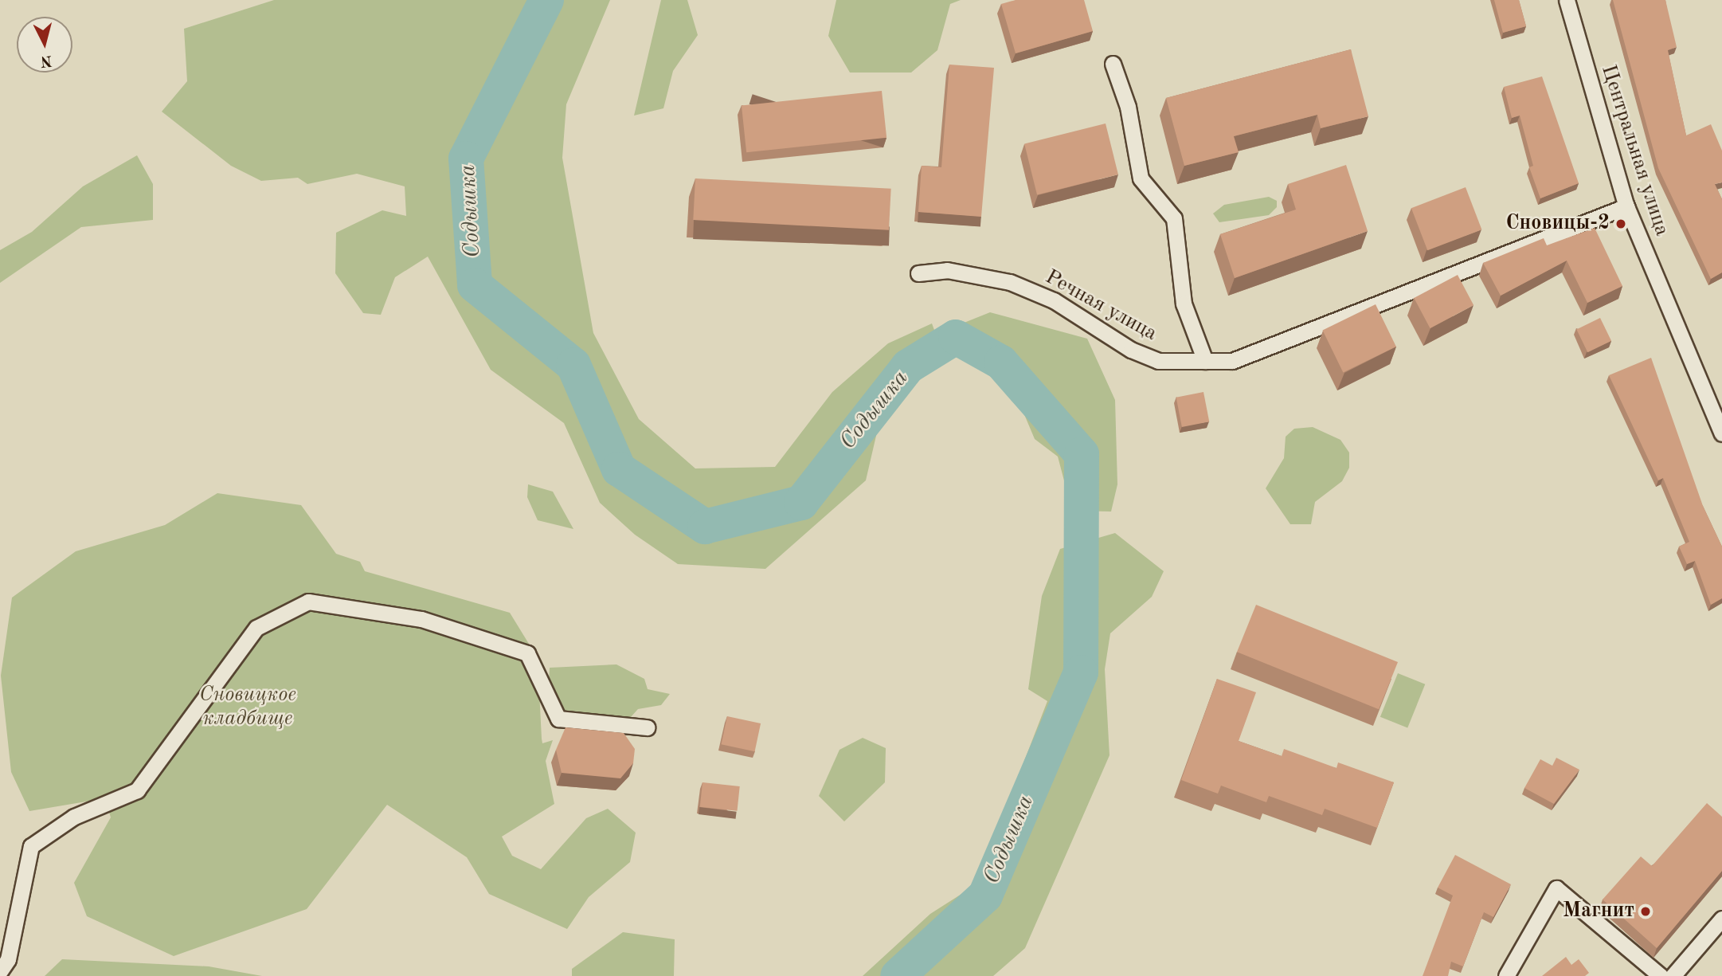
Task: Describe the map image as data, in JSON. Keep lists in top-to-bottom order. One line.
{"streets":{"street":["Центральная улица","Речная улица"]},"crossings":[["Центральная улица","Речная улица"]],"water":["Содышка"],"parks":["Сновицкое кладбище"],"places":["Сновицы-2","Магнит"],"north":"bottom"}
